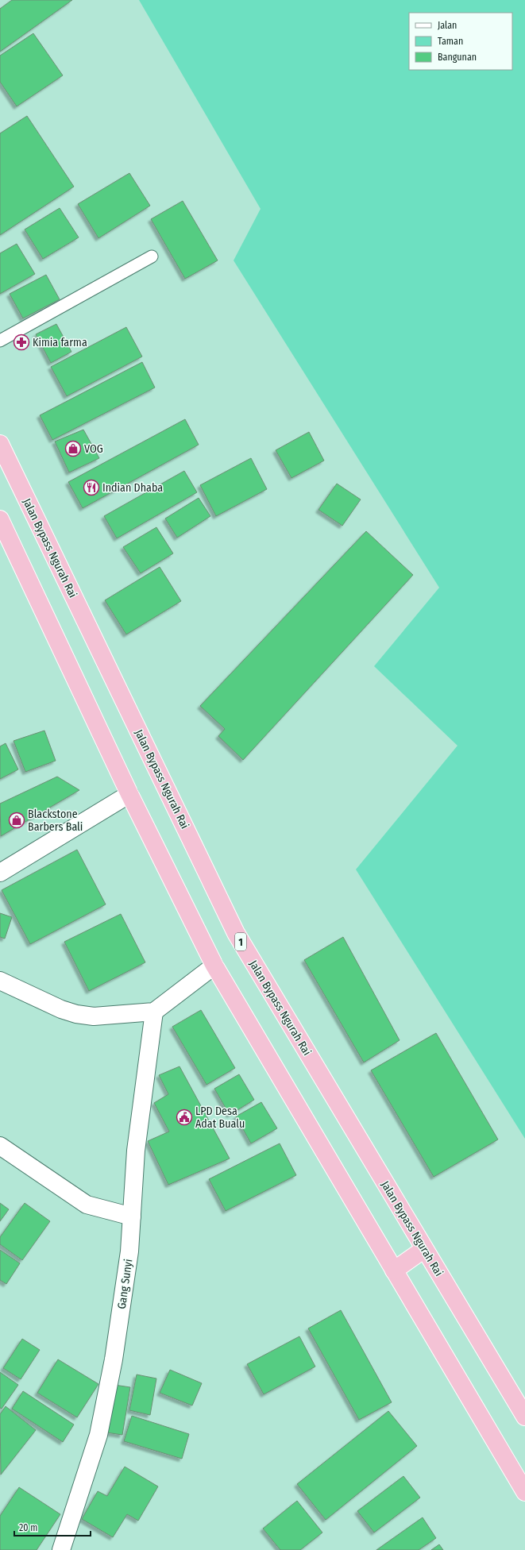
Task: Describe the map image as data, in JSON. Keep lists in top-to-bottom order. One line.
{"streets":{"highway":["Jalan Bypass Ngurah Rai","1"],"street":["Gang Sunyi"]},"places":{"pharmacy":["Kimia farma"],"shop":["VOG","Blackstone Barbers Bali"],"restaurant":["Indian Dhaba"],"public building":["LPD Desa Adat Bualu"]},"legend":["Jalan","Taman","Bangunan"],"scale_bar":"20 m"}
